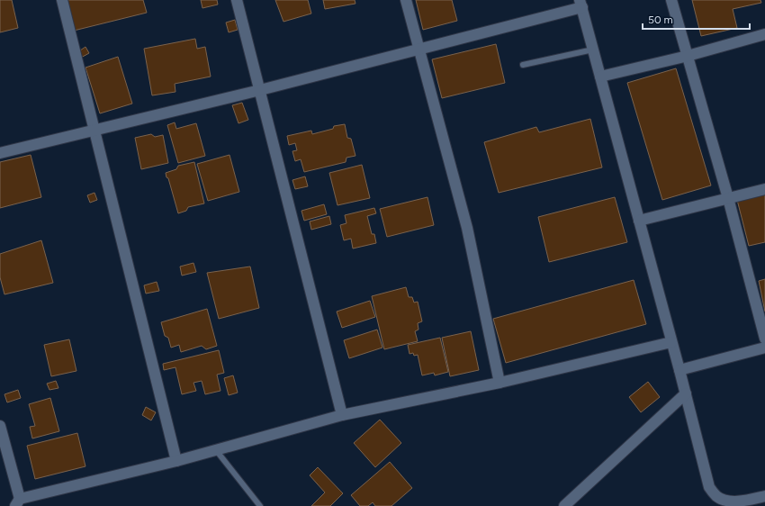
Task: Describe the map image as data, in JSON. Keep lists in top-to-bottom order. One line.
{"scale_bar":"50 m"}
